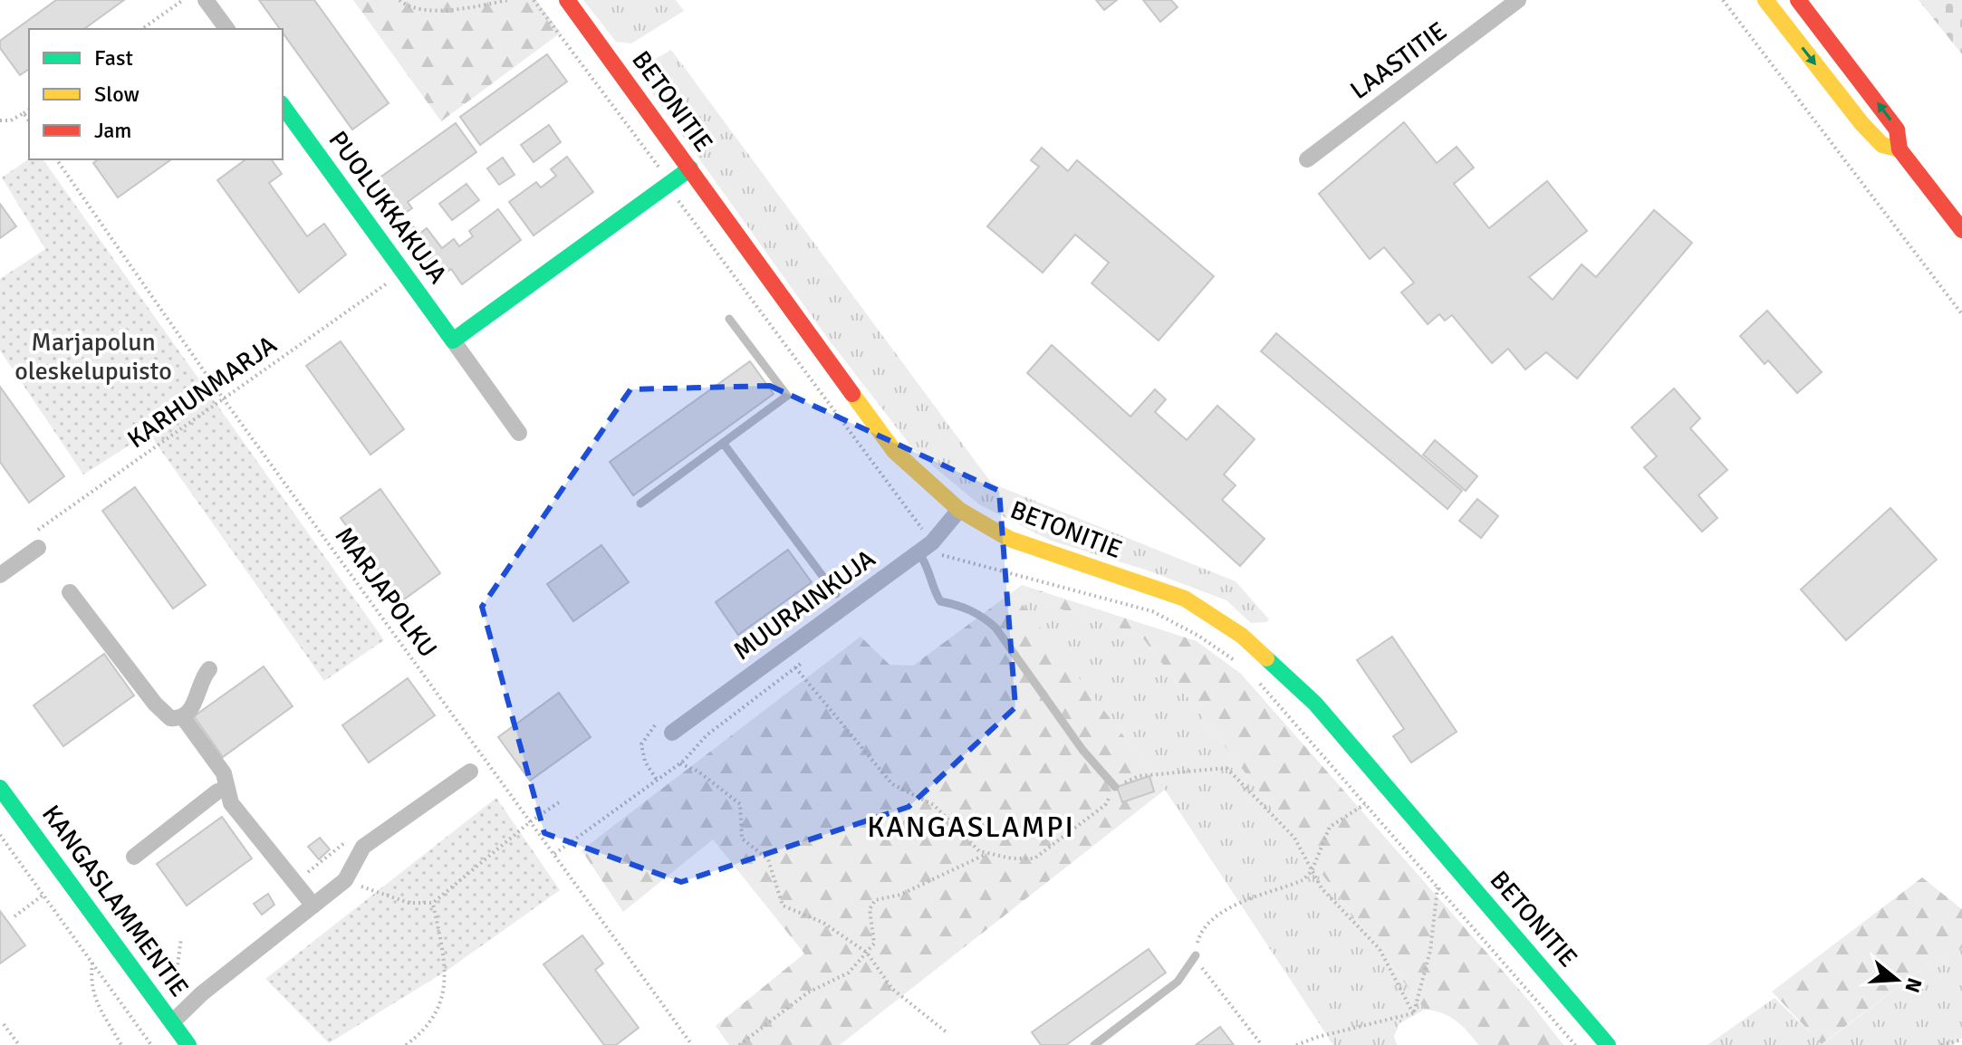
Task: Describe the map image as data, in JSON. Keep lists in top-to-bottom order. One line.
{"streets":{"street":["LAASTITIE","BETONITIE","PUOLUKKAKUJA","MUURAINKUJA","KANGASLAMMENTIE"],"path":["KARHUNMARJA","MARJAPOLKU"]},"crossings":[["BETONITIE","MUURAINKUJA"],["PUOLUKKAKUJA","KARHUNMARJA"],["KARHUNMARJA","MARJAPOLKU"]],"districts":["KANGASLAMPI"],"parks":["Marjapolun oleskelupuisto"],"legend":["Fast","Slow","Jam"],"north":"right"}
